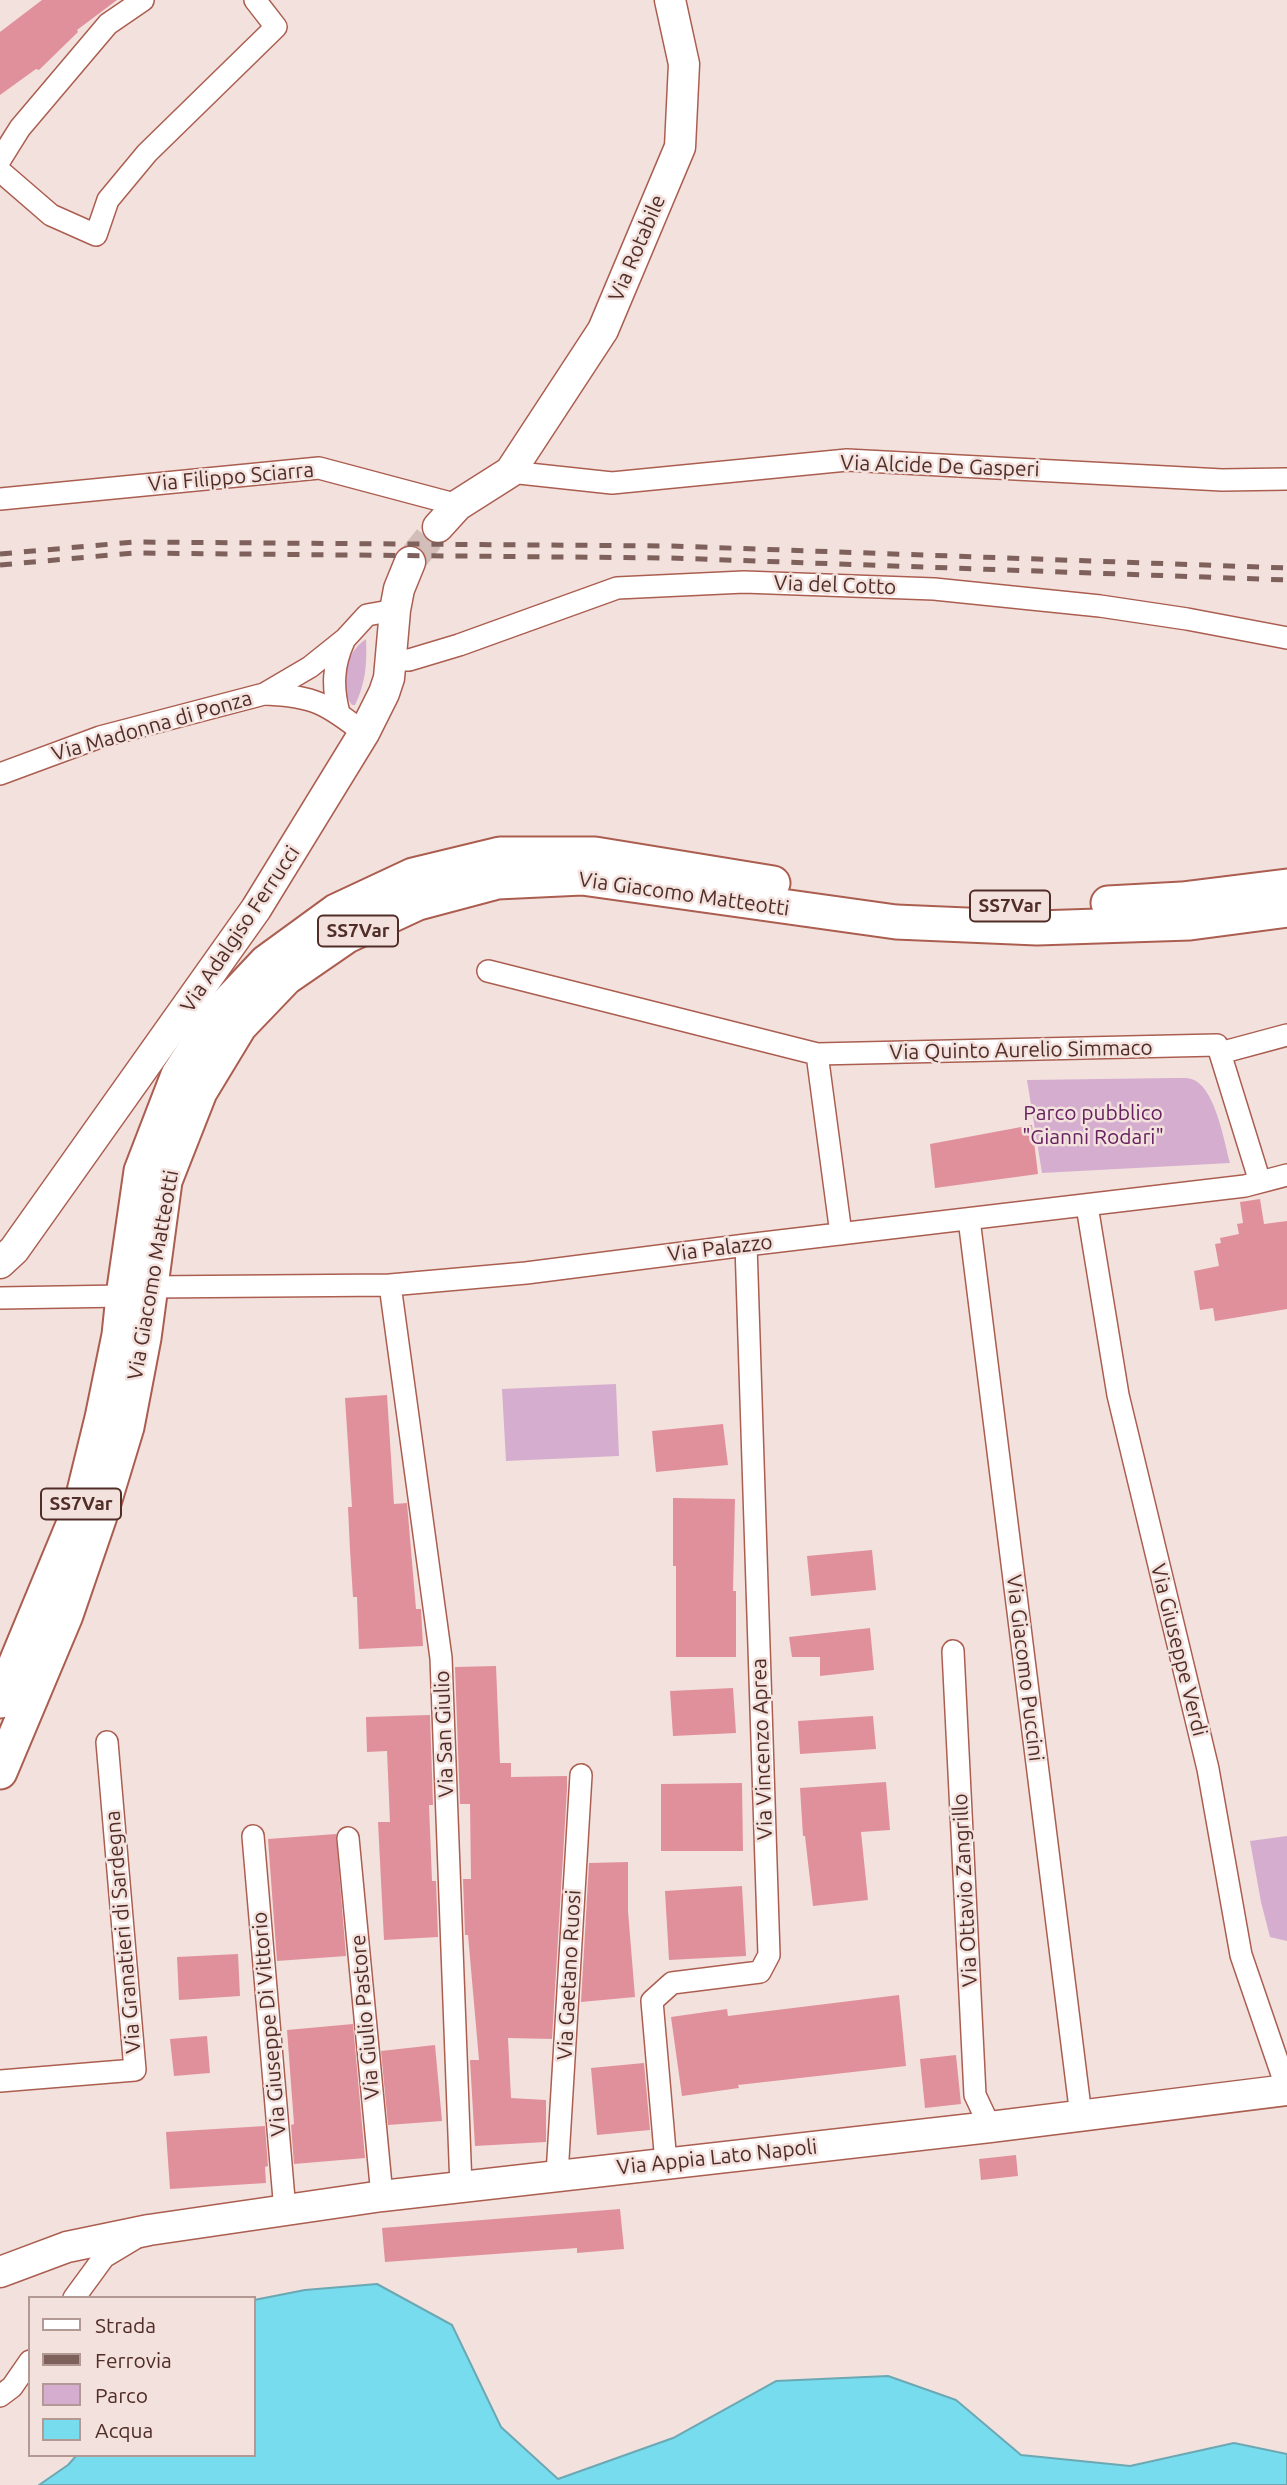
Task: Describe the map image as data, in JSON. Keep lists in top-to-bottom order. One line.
{"streets":{"main road":["Via Giacomo Matteotti","SS7Var"],"street":["Via Rotabile","Via Alcide De Gasperi","Via Filippo Sciarra","Via del Cotto","Via Madonna di Ponza","Via Adalgiso Ferrucci","Via Quinto Aurelio Simmaco","Via Palazzo","Via Giuseppe Verdi","Via Giacomo Puccini","Via San Giulio","Via Vincenzo Aprea","Via Ottavio Zangrillo","Via Granatieri di Sardegna","Via Gaetano Ruosi","Via Giulio Pastore","Via Giuseppe Di Vittorio","Via Appia Lato Napoli"]},"crossings":[["Via Rotabile","Via Alcide De Gasperi"],["Via del Cotto","Via Adalgiso Ferrucci"],["Via Madonna di Ponza","Via Adalgiso Ferrucci"],["Via Giacomo Matteotti","Via Palazzo"],["Via Palazzo","Via Giuseppe Verdi"],["Via Palazzo","Via Giacomo Puccini"],["Via Palazzo","Via San Giulio"],["Via Palazzo","Via Vincenzo Aprea"],["Via Giuseppe Verdi","Via Appia Lato Napoli"],["Via Giacomo Puccini","Via Appia Lato Napoli"],["Via San Giulio","Via Appia Lato Napoli"],["Via Vincenzo Aprea","Via Appia Lato Napoli"],["Via Ottavio Zangrillo","Via Appia Lato Napoli"],["Via Gaetano Ruosi","Via Appia Lato Napoli"],["Via Giulio Pastore","Via Appia Lato Napoli"],["Via Giuseppe Di Vittorio","Via Appia Lato Napoli"]],"parks":["Parco pubblico \"Gianni Rodari\""],"legend":["Strada","Ferrovia","Parco","Acqua"]}
